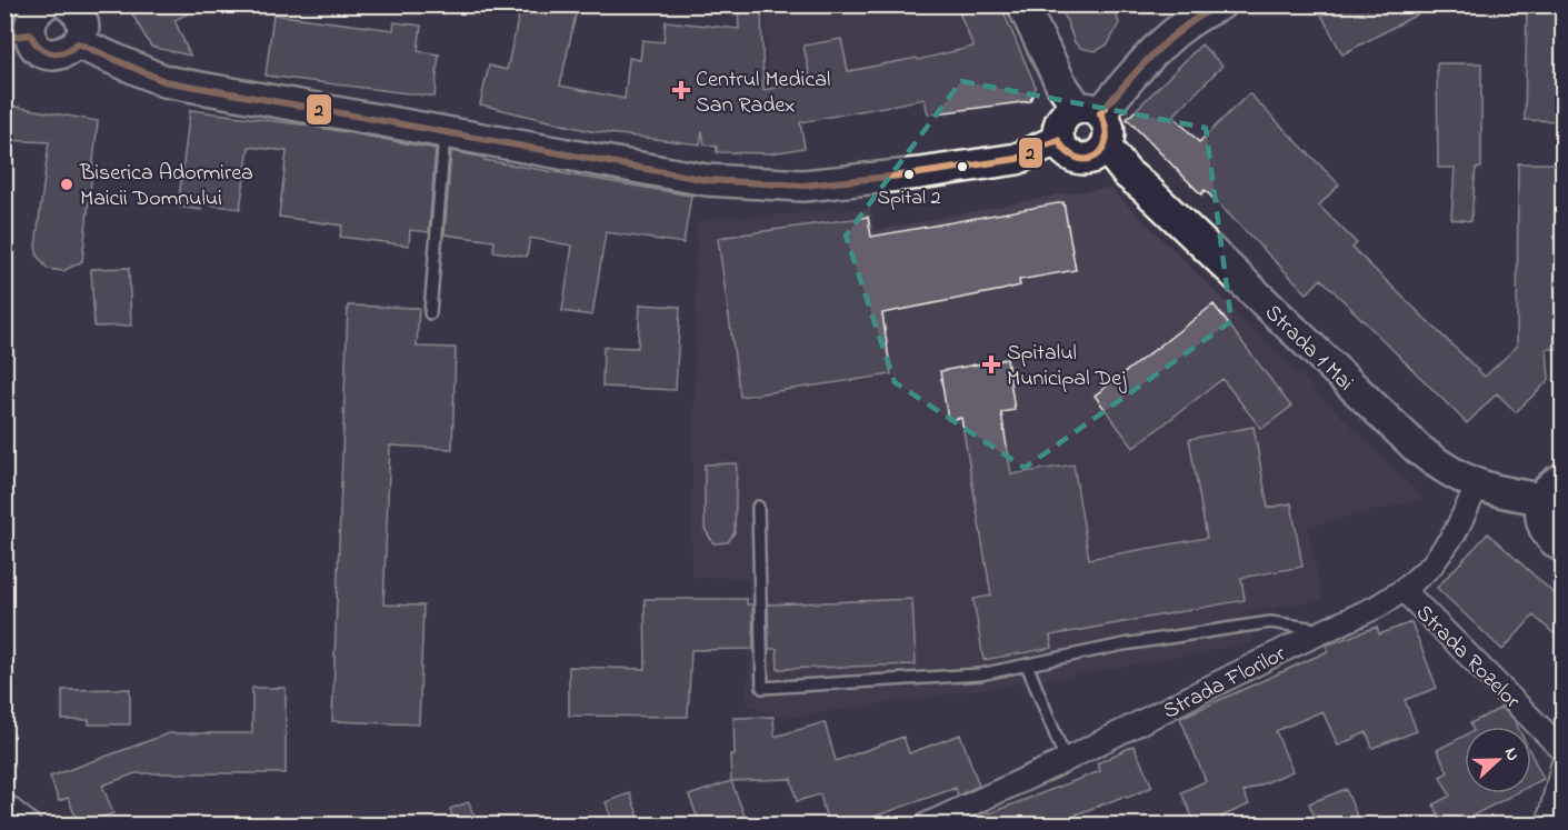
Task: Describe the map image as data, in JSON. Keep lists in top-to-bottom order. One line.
{"streets":{"street":["Strada 1 Mai","Strada Rozelor","Strada Florilor"]},"crossings":[["Strada 1 Mai","Strada Florilor"],["Strada Rozelor","Strada Florilor"]],"places":{"health":["Centrul Medical San Radex","Spitalul Municipal Dej"],"other":["Spital 2","Biserica Adormirea Maicii Domnului"]},"lines":["transit line 2"],"north":"right"}
